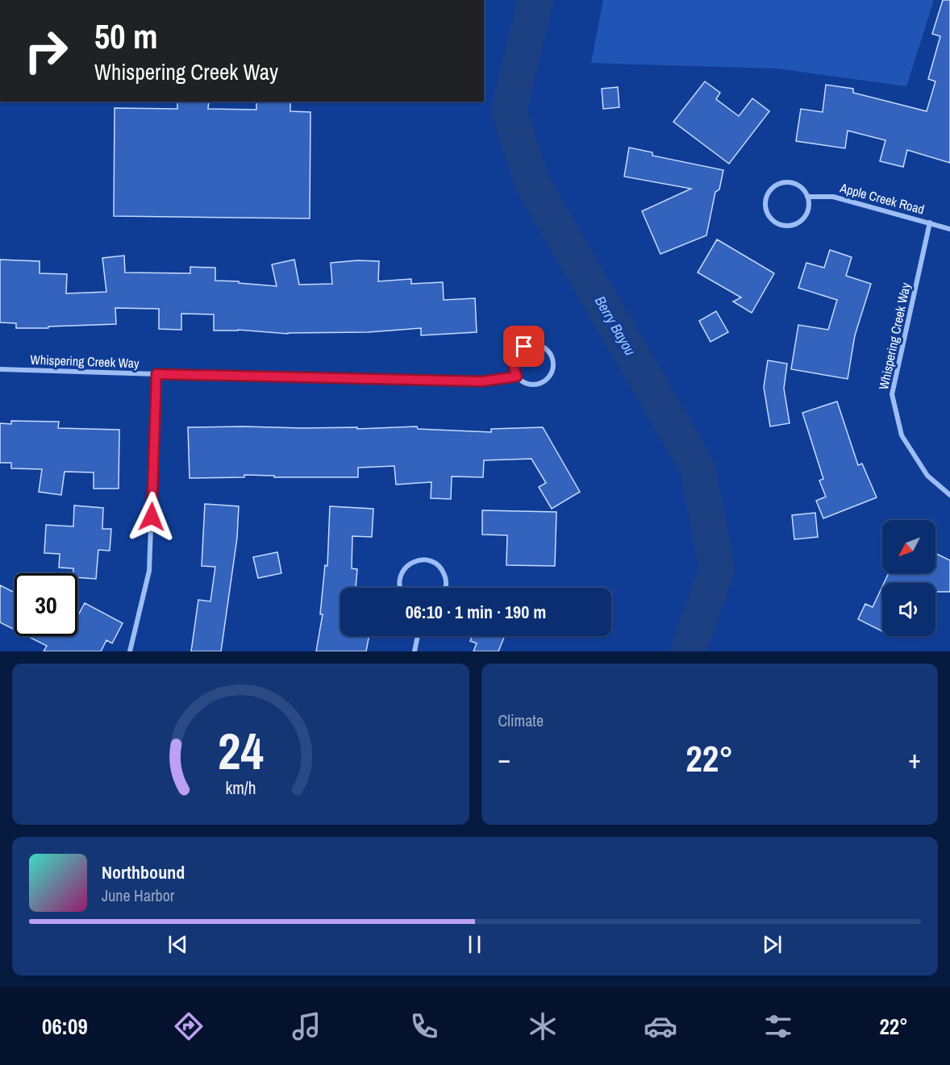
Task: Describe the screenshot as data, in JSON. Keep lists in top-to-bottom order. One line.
{"streets":{"street":["Apple Creek Road","Whispering Creek Way"]},"crossings":[["Apple Creek Road","Whispering Creek Way"]],"water":["Berry Bayou"],"north":"bottom left","page":{"turn":["50 m","Whispering Creek Way"],"limit":"30","trip":"06:10 · 1 min · 190 m","tile":"Climate","heat":["−","22°","+"],"song":["Northbound","June Harbor"],"tabs":["06:09","22°"],"gauge":["24","km/h"]}}
